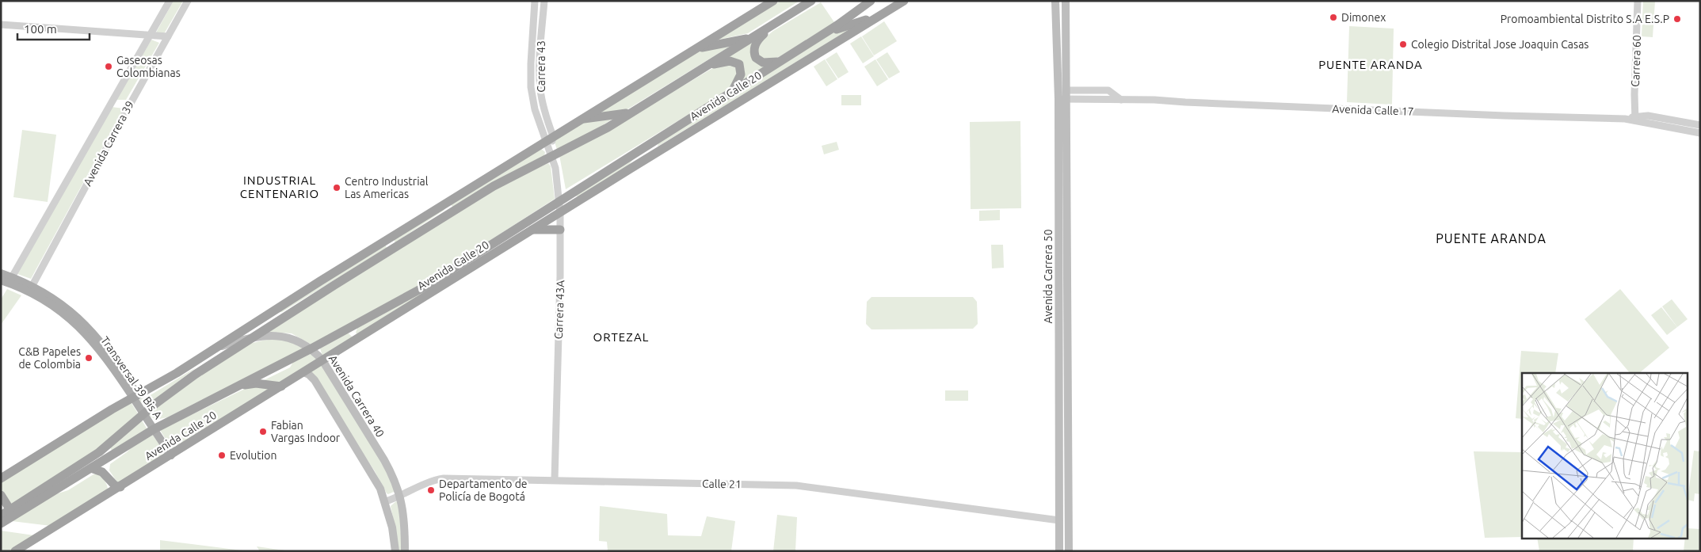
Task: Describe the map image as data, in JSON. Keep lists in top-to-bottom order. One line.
{"streets":{"highway":["Avenida Calle 20"],"main road":["Avenida Carrera 50","Transversal 39 Bis A","Avenida Carrera 40"],"street":["Carrera 60","Carrera 43","Avenida Calle 17","Avenida Carrera 39","Carrera 43A","Calle 21"]},"crossings":[["Carrera 60","Avenida Calle 17"],["Carrera 43","Carrera 43A"],["Avenida Calle 20","Carrera 43A"],["Avenida Calle 20","Transversal 39 Bis A"],["Avenida Calle 20","Avenida Carrera 40"],["Avenida Calle 17","Avenida Carrera 50"],["Avenida Carrera 39","Transversal 39 Bis A"],["Avenida Carrera 50","Calle 21"],["Carrera 43A","Calle 21"],["Avenida Carrera 40","Calle 21"]],"districts":["PUENTE ARANDA","INDUSTRIAL CENTENARIO","PUENTE ARANDA","ORTEZAL"],"places":["Dimonex","Promoambiental Distrito S.A E.S.P","Colegio Distrital Jose Joaquin Casas","Gaseosas Colombianas","Centro Industrial Las Americas","C&B Papeles de Colombia","Fabian Vargas Indoor","Evolution","Departamento de Policía de Bogotá"],"scale_bar":"100 m"}
